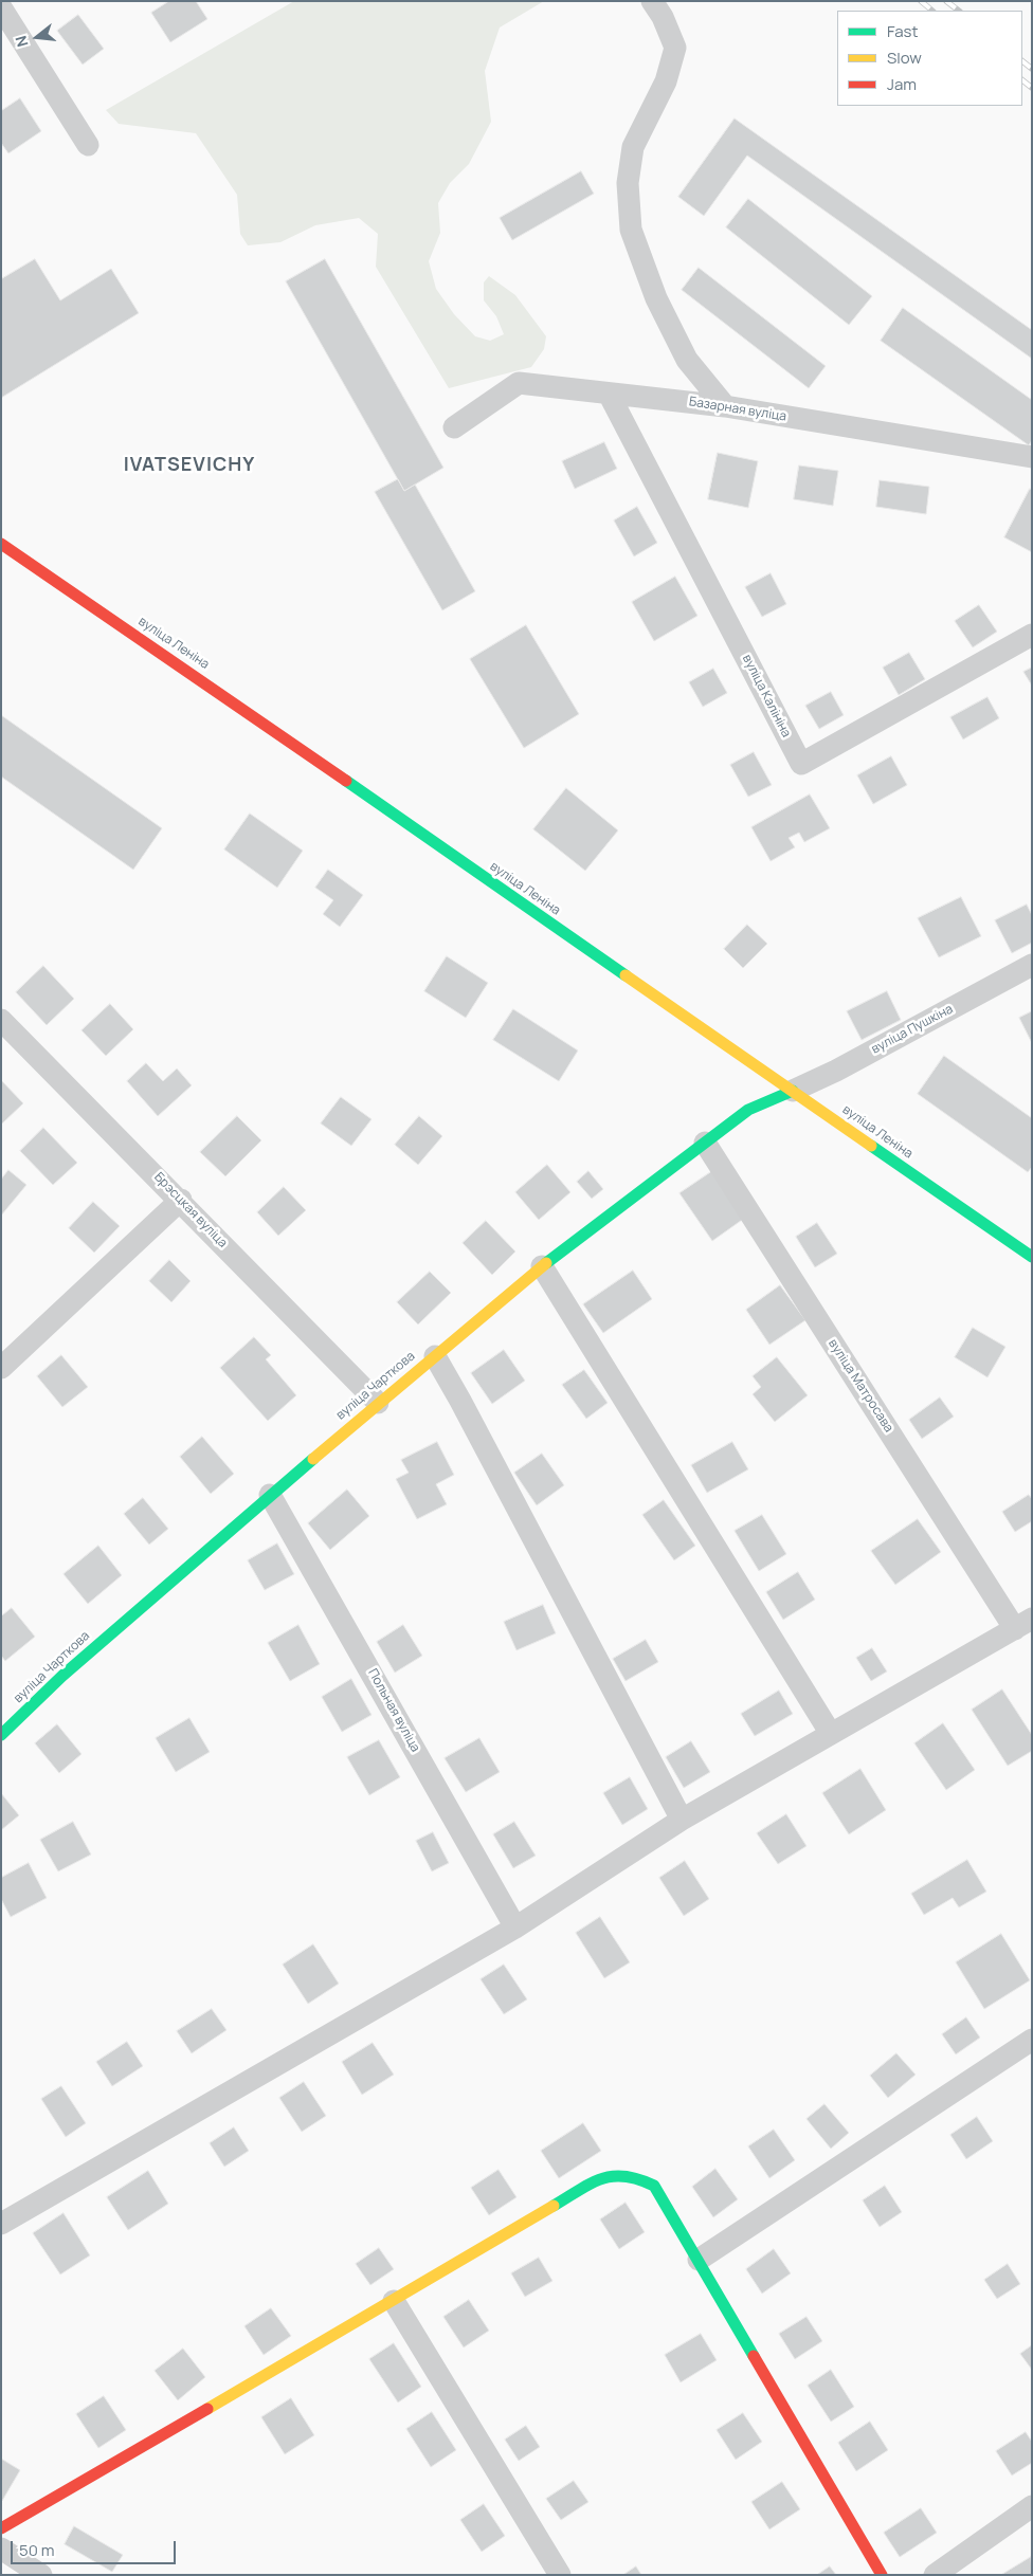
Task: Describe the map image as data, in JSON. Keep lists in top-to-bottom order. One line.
{"streets":{"main road":["вуліца Леніна","вуліца Чарткова"],"street":["Базарная вуліца","вуліца Калініна","вуліца Пушкіна","Брэсцкая вуліца","вуліца Матросава","Польная вуліца"]},"crossings":[["Базарная вуліца","вуліца Калініна"],["вуліца Леніна","вуліца Пушкіна"],["вуліца Леніна","вуліца Чарткова"],["вуліца Пушкіна","вуліца Чарткова"],["Брэсцкая вуліца","вуліца Чарткова"],["вуліца Чарткова","вуліца Матросава"],["вуліца Чарткова","Польная вуліца"]],"districts":["IVATSEVICHY"],"legend":["Fast","Slow","Jam"],"scale_bar":"50 m","north":"left"}
